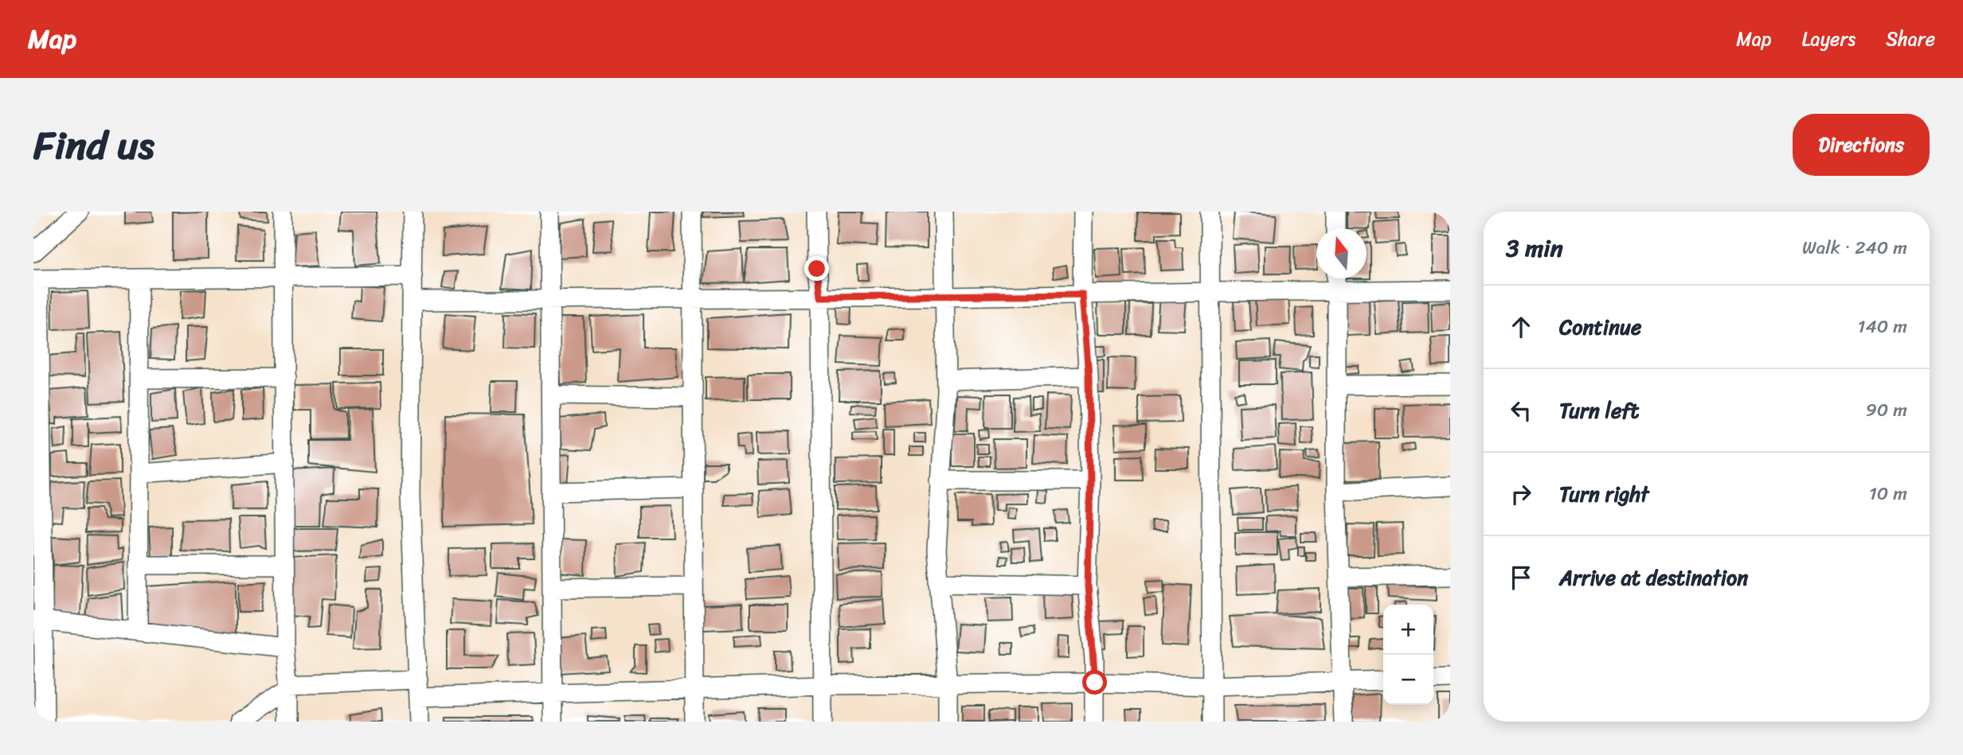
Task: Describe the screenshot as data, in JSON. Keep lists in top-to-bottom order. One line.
{"north":"top","page":{"header":"Map","nav":["Map","Layers","Share"],"title":"Find us","buttons":"Directions","heading":["3 min","Walk · 240 m"],"list":[["Continue","140 m"],["Turn left","90 m"],["Turn right","10 m"],"Arrive at destination"],"map_buttons":["+","−"]}}
